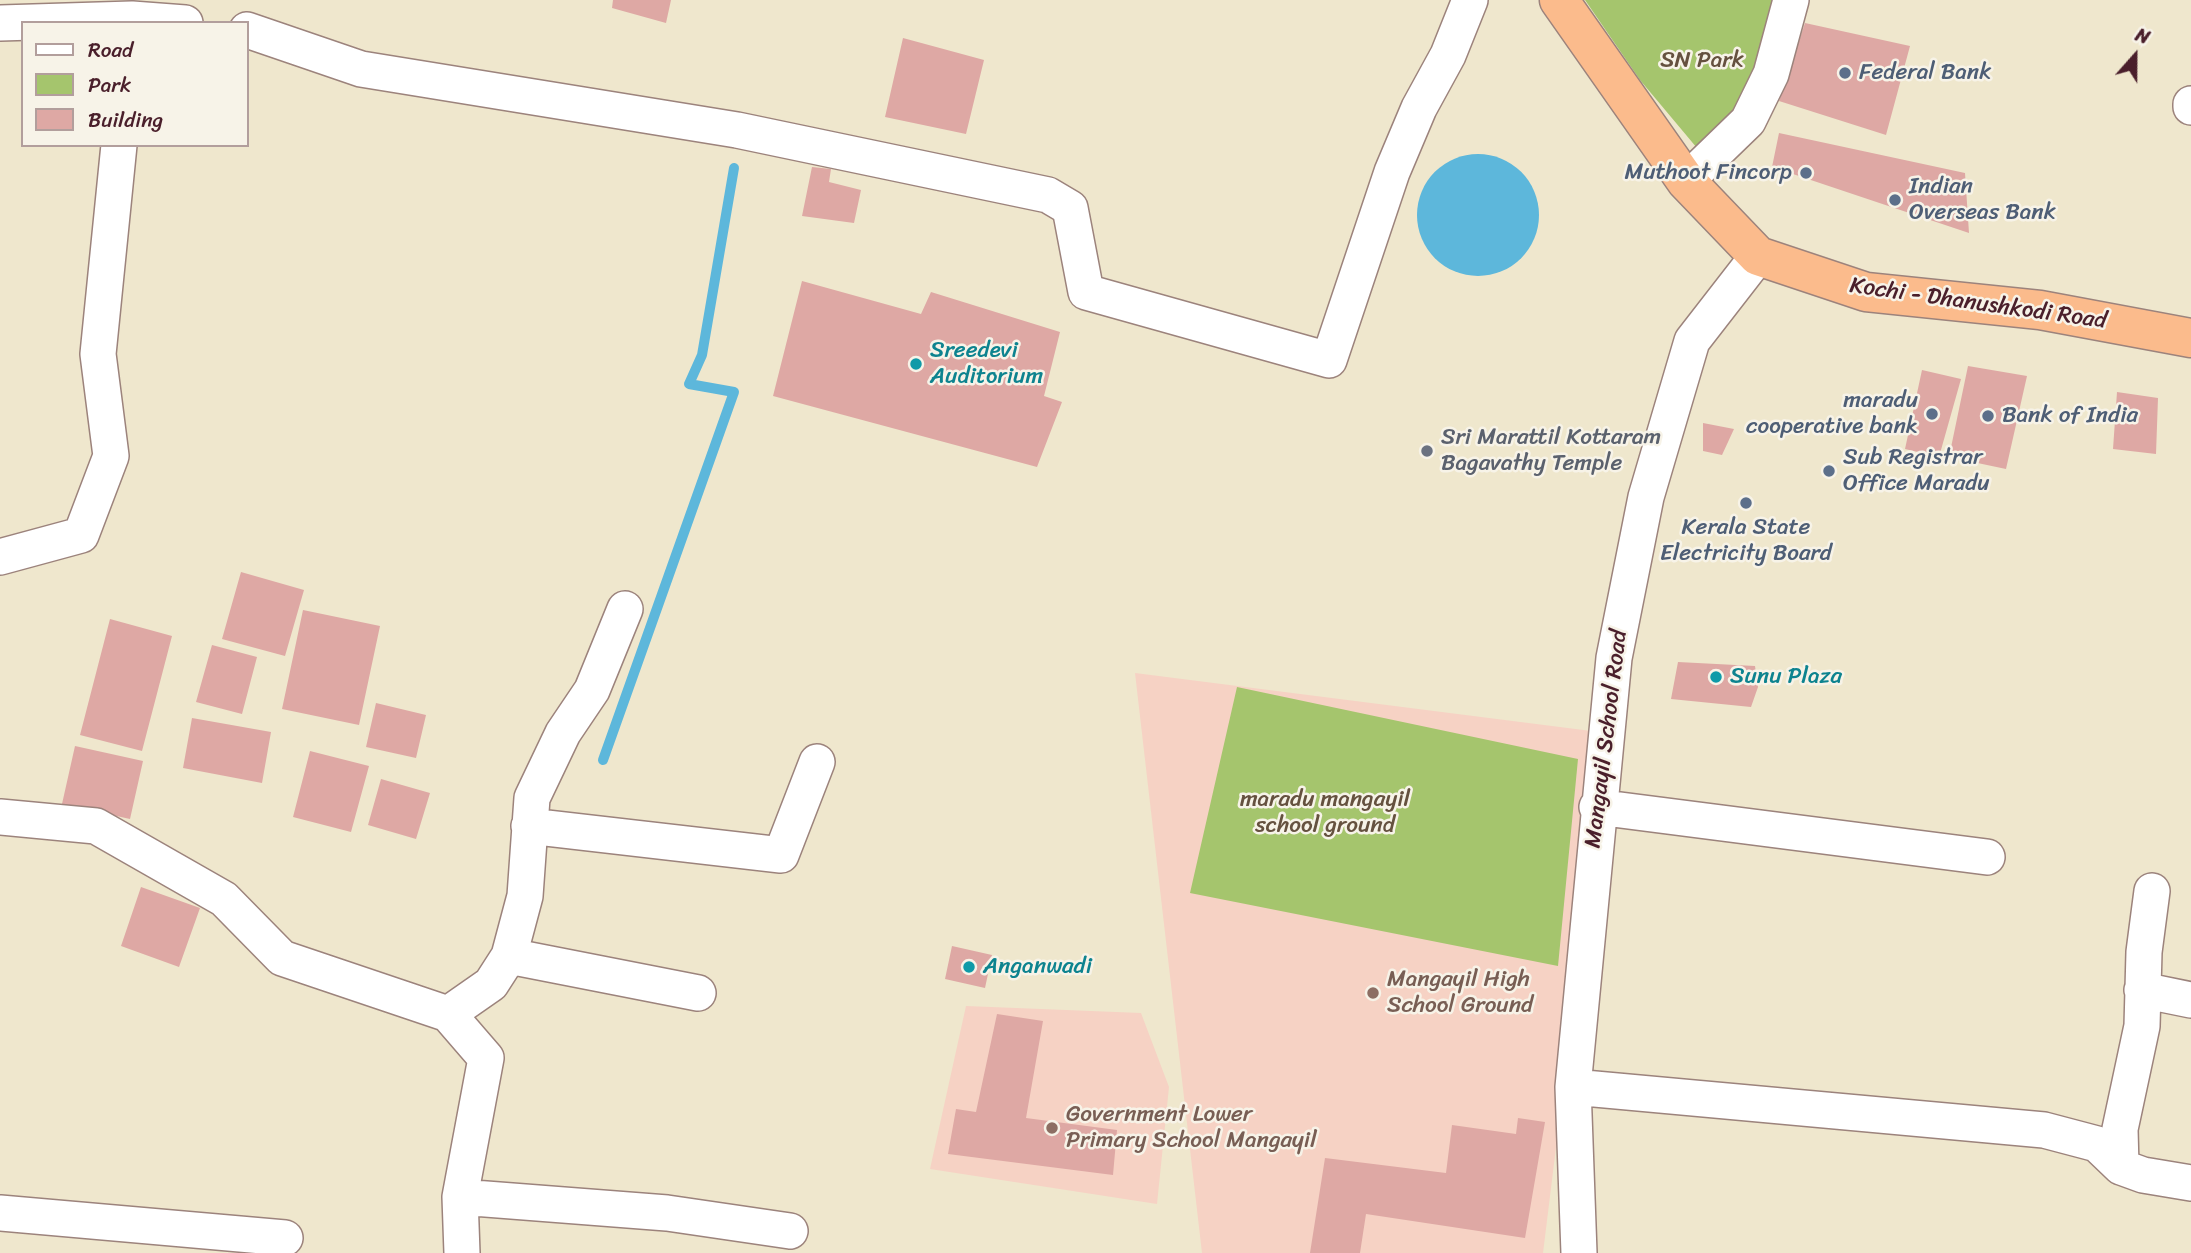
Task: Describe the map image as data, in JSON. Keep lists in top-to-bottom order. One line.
{"streets":{"highway":["Kochi - Dhanushkodi Road"],"street":["Mangayil School Road"]},"crossings":[["Kochi - Dhanushkodi Road","Mangayil School Road"]],"parks":["SN Park","maradu mangayil school ground"],"places":["Federal Bank","Muthoot Fincorp","Indian Overseas Bank","Sreedevi Auditorium","maradu cooperative bank","Bank of India","Sri Marattil Kottaram Bagavathy Temple","Sub Registrar Office Maradu","Kerala State Electricity Board","Sunu Plaza","Anganwadi","Mangayil High School Ground","Government Lower Primary School Mangayil"],"legend":["Road","Park","Building"],"north":"top"}
